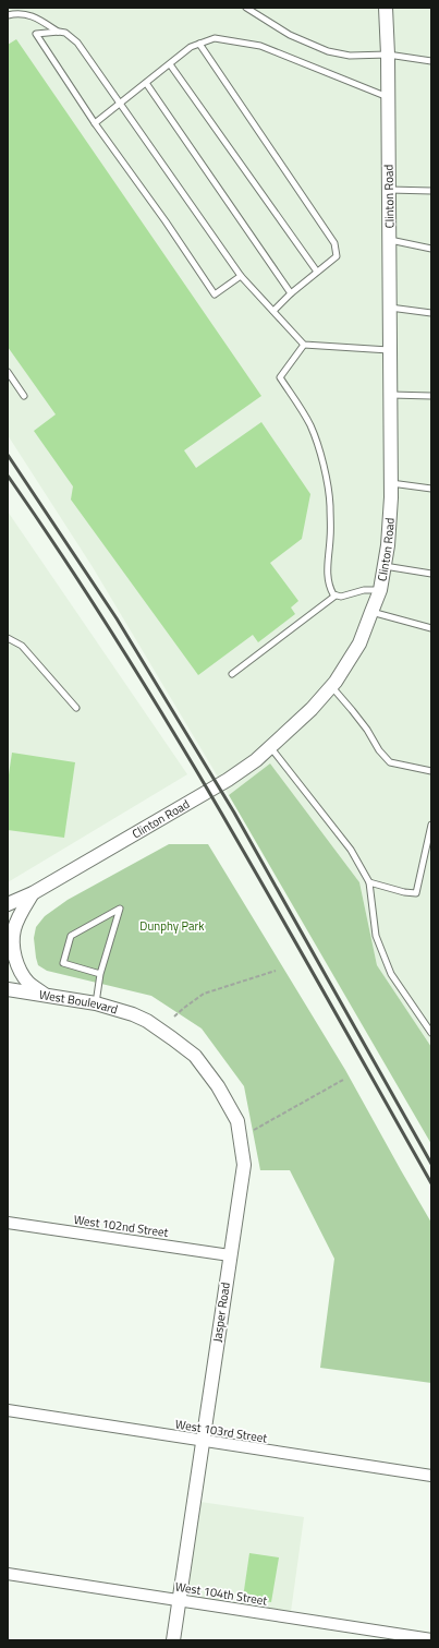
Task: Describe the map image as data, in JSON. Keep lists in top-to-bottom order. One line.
{"streets":{"street":["Clinton Road","West Boulevard","West 102nd Street","Jasper Road","West 103rd Street","West 104th Street"]},"crossings":[["West Boulevard","Jasper Road"],["West 102nd Street","Jasper Road"],["Jasper Road","West 103rd Street"],["Jasper Road","West 104th Street"]],"parks":["Dunphy Park"]}
